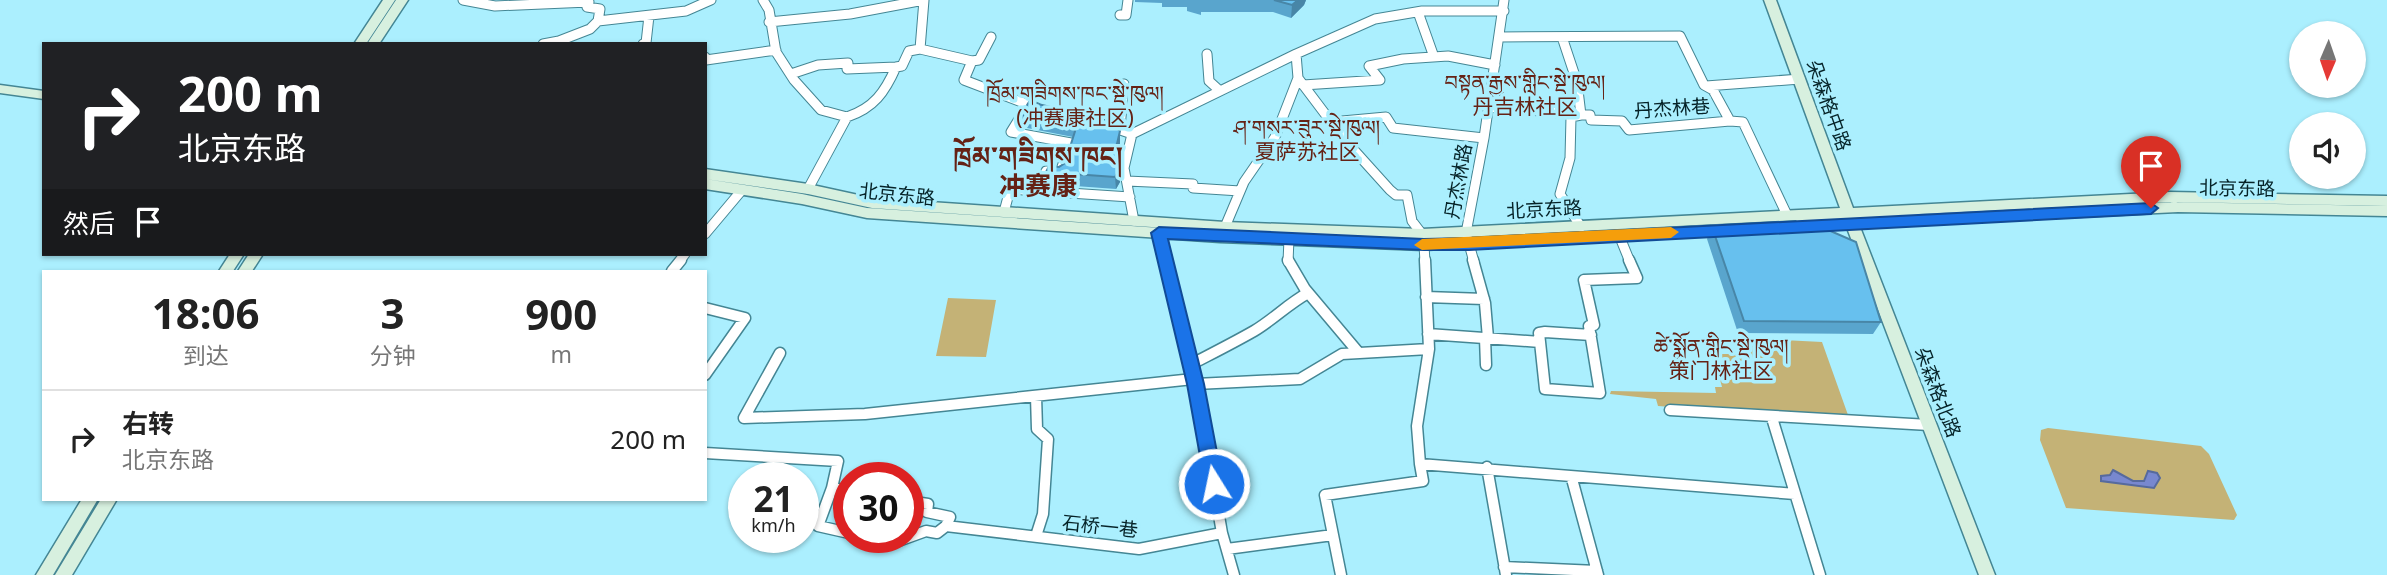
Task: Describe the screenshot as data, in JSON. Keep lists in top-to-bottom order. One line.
{"streets":{"main road":["朵森格中路","北京东路","朵森格北路"],"street":["丹杰林巷","丹杰林路","石桥一巷"]},"crossings":[["朵森格中路","丹杰林巷"],["朵森格中路","北京东路"],["朵森格中路","朵森格北路"],["丹杰林巷","丹杰林路"],["丹杰林巷","北京东路"],["丹杰林路","北京东路"],["北京东路","朵森格北路"]],"districts":["བསྟན་རྒྱས་གླིང་སྡེ་ཁུལ། 丹吉林社区","ཁྲོམ་གཟིགས་ཁང་སྡེ་ཁུལ། (冲赛康社区)","ཤ་གསར་ཟུར་སྡེ་ཁུལ། 夏萨苏社区","ཁྲོམ་གཟིགས་ཁང། 冲赛康","ཚེ་སྨོན་གླིང་སྡེ་ཁུལ། 策门林社区"],"north":"bottom","page":{"turn":["200 m","北京东路"],"then":"然后","eta":["18:06","到达","3","分钟","900","m"],"list":[{"name":"右转","note":"北京东路","value":"200 m"}],"speed":"21 km/h","limit":"30"}}
